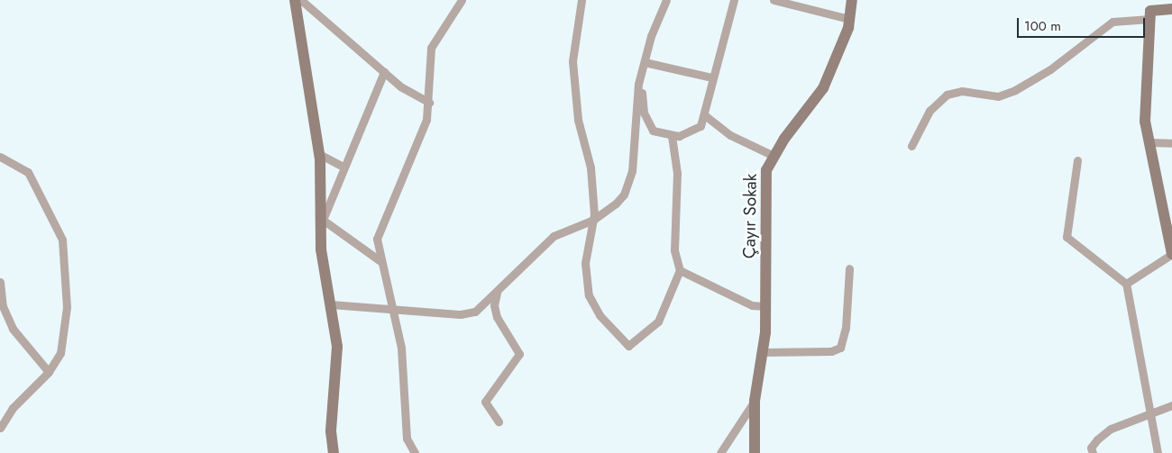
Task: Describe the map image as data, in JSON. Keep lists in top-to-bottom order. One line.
{"streets":{"street":["Çayır Sokak"]},"scale_bar":"100 m"}
